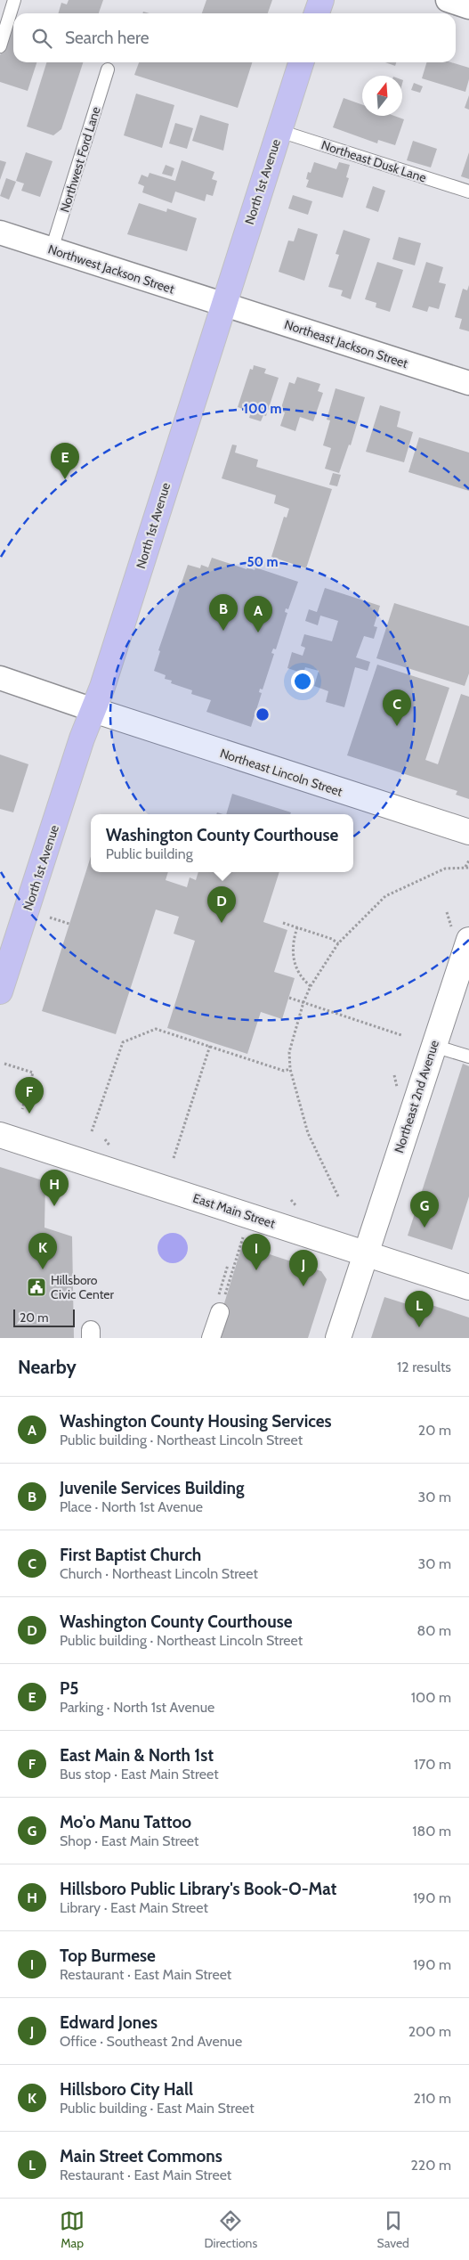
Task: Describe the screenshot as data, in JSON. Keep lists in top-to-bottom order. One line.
{"streets":{"main road":["North 1st Avenue"],"street":["Northwest Jackson Street","Northeast Jackson Street","Northeast Lincoln Street","Northeast 2nd Avenue","East Main Street"],"lane":["Northwest Ford Lane","Northeast Dusk Lane"]},"crossings":[["Northwest Ford Lane","Northwest Jackson Street"],["Northeast Dusk Lane","North 1st Avenue"],["North 1st Avenue","Northwest Jackson Street"],["North 1st Avenue","Northeast Jackson Street"],["North 1st Avenue","Northeast Lincoln Street"],["Northwest Jackson Street","Northeast Jackson Street"],["Northeast 2nd Avenue","East Main Street"]],"places":{"public building":["Hillsboro Civic Center"]},"scale_bar":"20 m","north":"top","page":{"search":"Search here","pins":["E","B","A","C","D","F","H","G","K","I","J","L"],"popup":["Washington County Courthouse","Public building"],"scale":"20 m","heading":["Nearby","12 results"],"list":[{"mark":"A","name":"Washington County Housing Services","note":"Public building · Northeast Lincoln Street","value":"20 m"},{"mark":"B","name":"Juvenile Services Building","note":"Place · North 1st Avenue","value":"30 m"},{"mark":"C","name":"First Baptist Church","note":"Church · Northeast Lincoln Street","value":"30 m"},{"mark":"D","name":"Washington County Courthouse","note":"Public building · Northeast Lincoln Street","value":"80 m"},{"mark":"E","name":"P5","note":"Parking · North 1st Avenue","value":"100 m"},{"mark":"F","name":"East Main & North 1st","note":"Bus stop · East Main Street","value":"170 m"},{"mark":"G","name":"Mo'o Manu Tattoo","note":"Shop · East Main Street","value":"180 m"},{"mark":"H","name":"Hillsboro Public Library's Book-O-Mat","note":"Library · East Main Street","value":"190 m"},{"mark":"I","name":"Top Burmese","note":"Restaurant · East Main Street","value":"190 m"},{"mark":"J","name":"Edward Jones","note":"Office · Southeast 2nd Avenue","value":"200 m"},{"mark":"K","name":"Hillsboro City Hall","note":"Public building · East Main Street","value":"210 m"},{"mark":"L","name":"Main Street Commons","note":"Restaurant · East Main Street","value":"220 m"}],"nav":["Map","Directions","Saved"]},"rings":["100 m","50 m"]}
